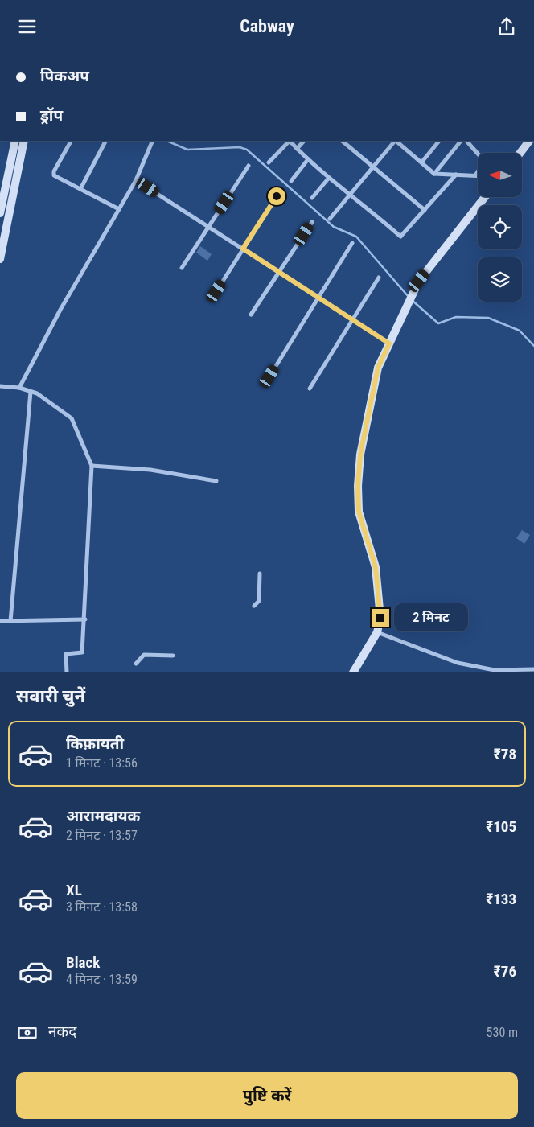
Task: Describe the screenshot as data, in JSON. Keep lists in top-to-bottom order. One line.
{"north":"left","page":{"header":"Cabway","banner":["पिकअप","ड्रॉप"],"bubble":"2 मिनट","heading":"सवारी चुनें","list":[{"name":"किफ़ायती","note":"1 मिनट · 13:56","value":"₹78"},{"name":"आरामदायक","note":"2 मिनट · 13:57","value":"₹105"},{"name":"XL","note":"3 मिनट · 13:58","value":"₹133"},{"name":"Black","note":"4 मिनट · 13:59","value":"₹76"}],"pay":["नकद","530 m"],"buttons":"पुष्टि करें"}}
